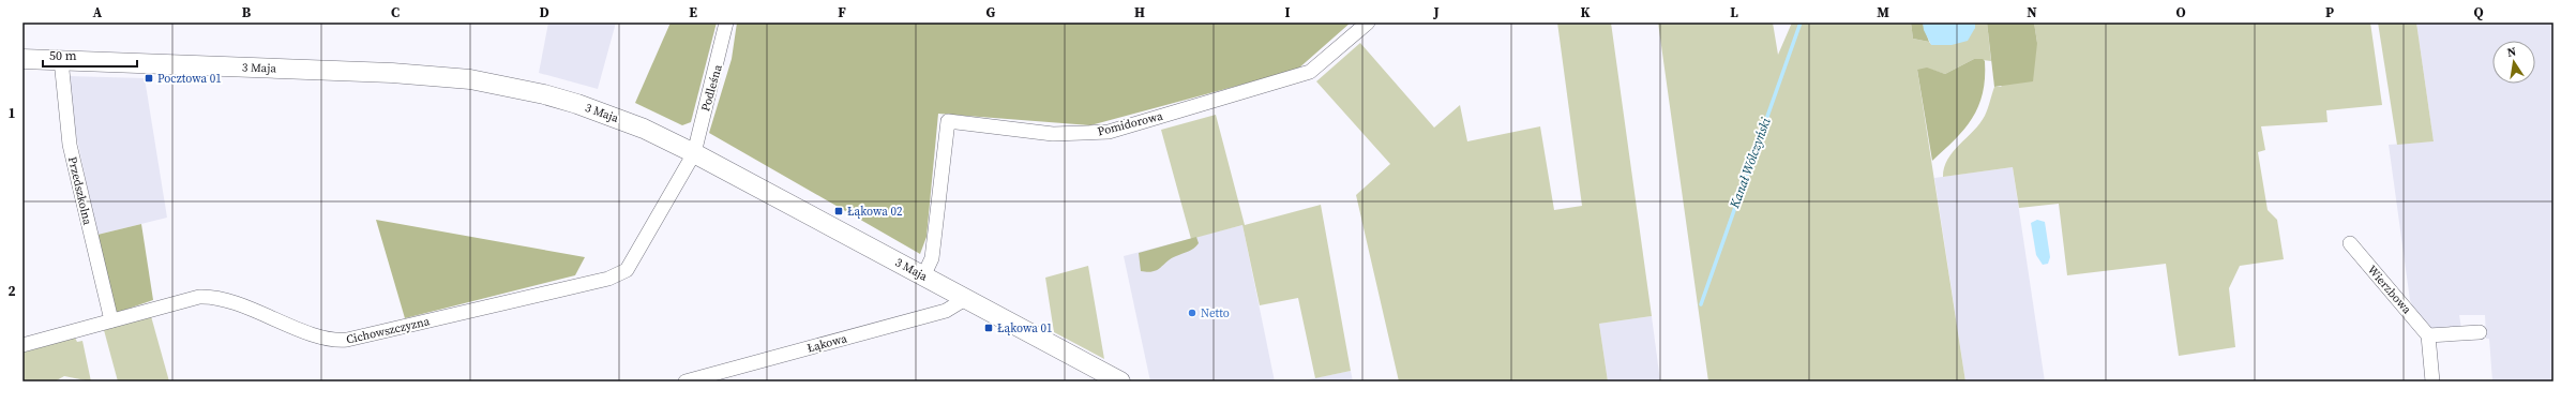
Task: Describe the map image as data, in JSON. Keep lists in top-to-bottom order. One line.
{"streets":{"street":["3 Maja","Podleśna","Pomidorowa","Przedszkolna","Wierzbowa","Cichowszczyzna","Łąkowa"]},"crossings":[["3 Maja","Podleśna"],["3 Maja","Pomidorowa"],["3 Maja","Przedszkolna"],["3 Maja","Cichowszczyzna"],["3 Maja","Łąkowa"],["Podleśna","Cichowszczyzna"],["Przedszkolna","Cichowszczyzna"]],"water":["Kanał Wólczyński"],"places":{"transit":["Pocztowa 01","Łąkowa 02","Łąkowa 01"],"other":["Netto"]},"scale_bar":"50 m","north":"top","grid":{"columns":["A","B","C","D","E","F","G","H","I","J","K","L","M","N","O","P","Q"],"rows":["1","2"]}}
